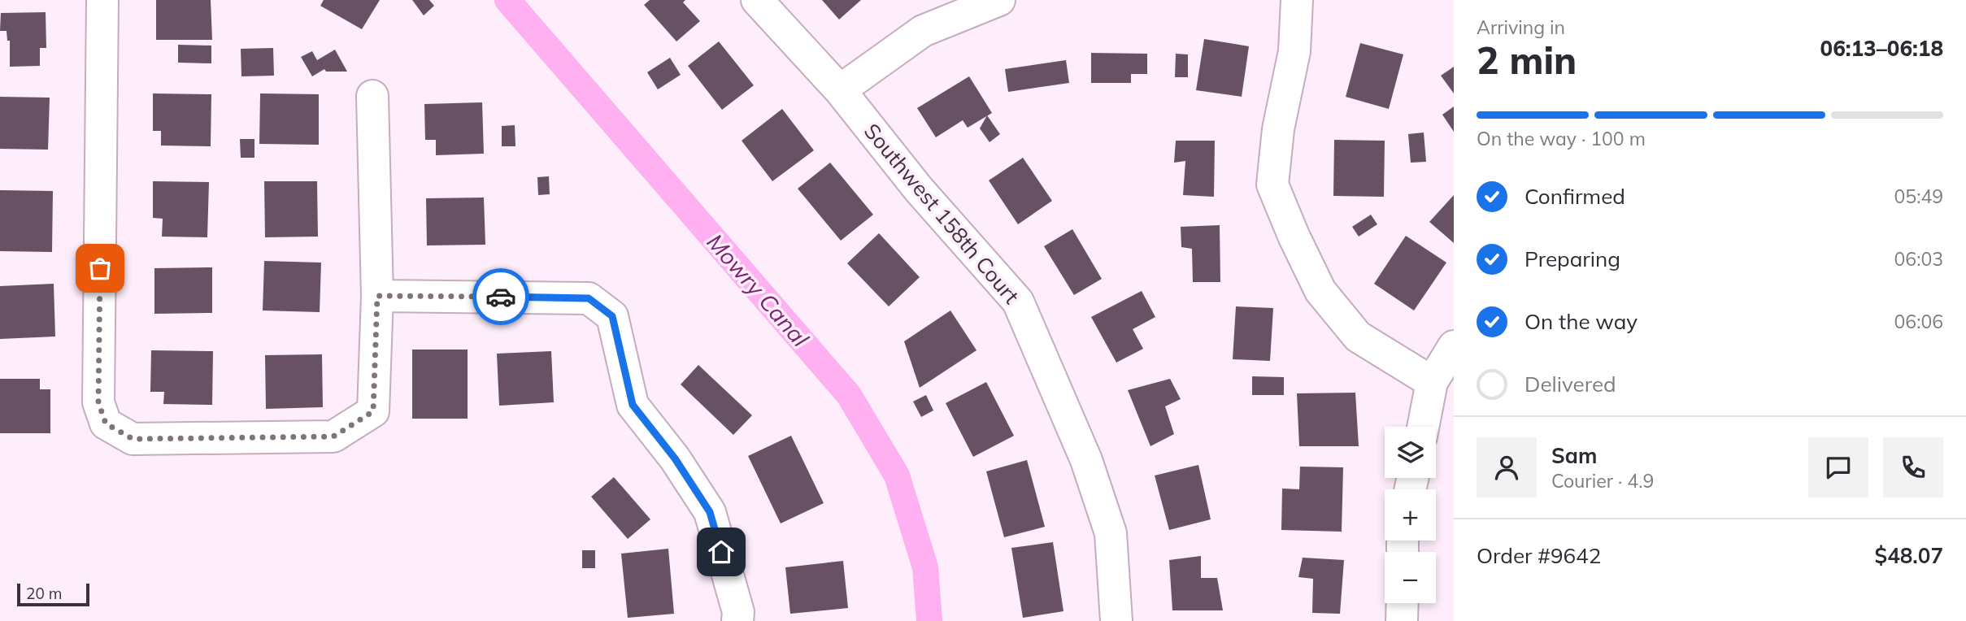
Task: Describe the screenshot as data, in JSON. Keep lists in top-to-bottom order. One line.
{"streets":{"street":["Southwest 158th Court"]},"water":["Mowry Canal"],"scale_bar":"20 m","page":{"heading":["2 min","Arriving in","06:13–06:18"],"panel":["Sam","Courier · 4.9","Order #9642","$48.07"],"bar":"On the way · 100 m","list":[["Confirmed","05:49"],["Preparing","06:03"],["On the way","06:06"],"Delivered"],"map_buttons":["+","−"],"scale":"20 m"}}
